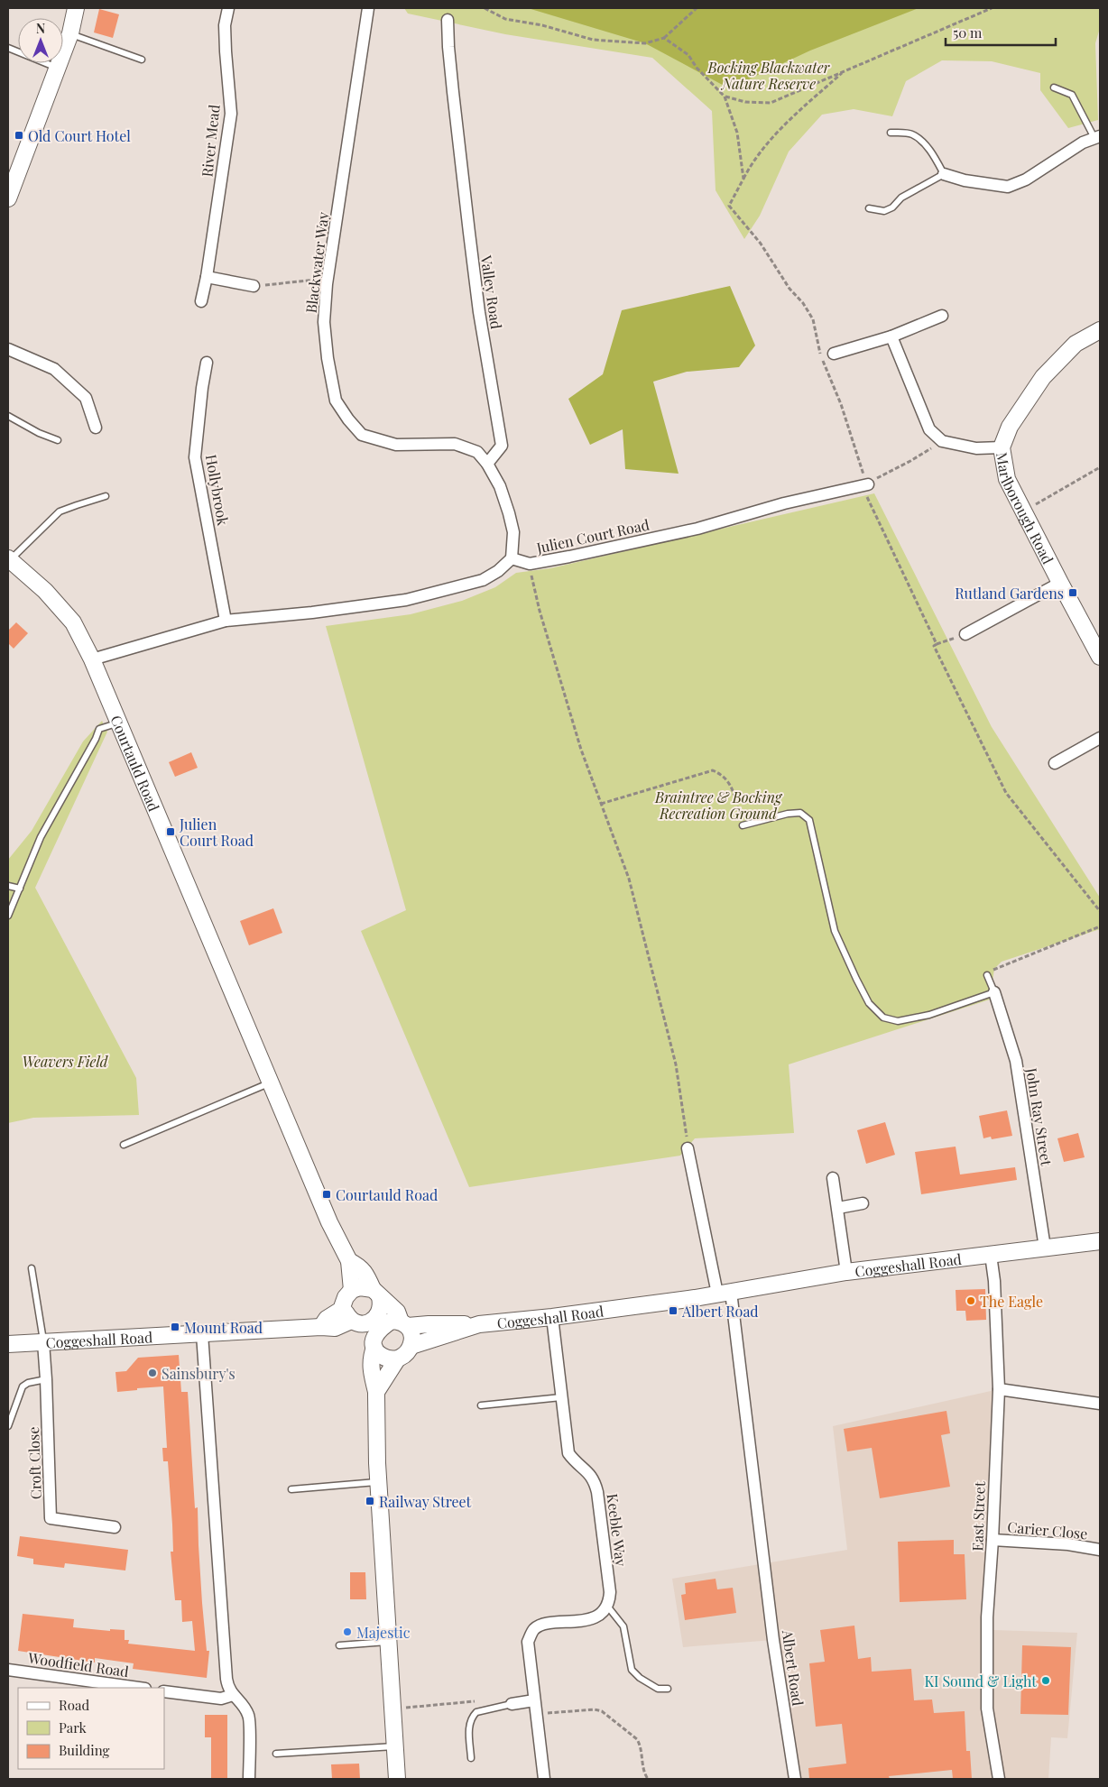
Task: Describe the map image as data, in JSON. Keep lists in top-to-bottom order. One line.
{"streets":{"main road":["Marlborough Road","Courtauld Road","Coggeshall Road"],"street":["River Mead","Blackwater Way","Valley Road","Hollybrook","Julien Court Road","John Ray Street","Croft Close","East Street","Keeble Way","Carier Close","Woodfield Road","Albert Road"]},"crossings":[["Blackwater Way","Valley Road"],["Courtauld Road","Coggeshall Road"],["John Ray Street","Coggeshall Road"],["Coggeshall Road","Croft Close"],["Coggeshall Road","East Street"],["Coggeshall Road","Keeble Way"],["Coggeshall Road","Albert Road"],["East Street","Carier Close"]],"parks":["Bocking Blackwater Nature Reserve","Braintree & Bocking Recreation Ground","Weavers Field"],"places":{"transit":["Old Court Hotel","Rutland Gardens","Julien Court Road","Courtauld Road","Albert Road","Mount Road","Railway Street"],"other":["The Eagle","Sainsbury's","Majestic","KI Sound & Light"]},"legend":["Road","Park","Building"],"scale_bar":"50 m","north":"top"}
